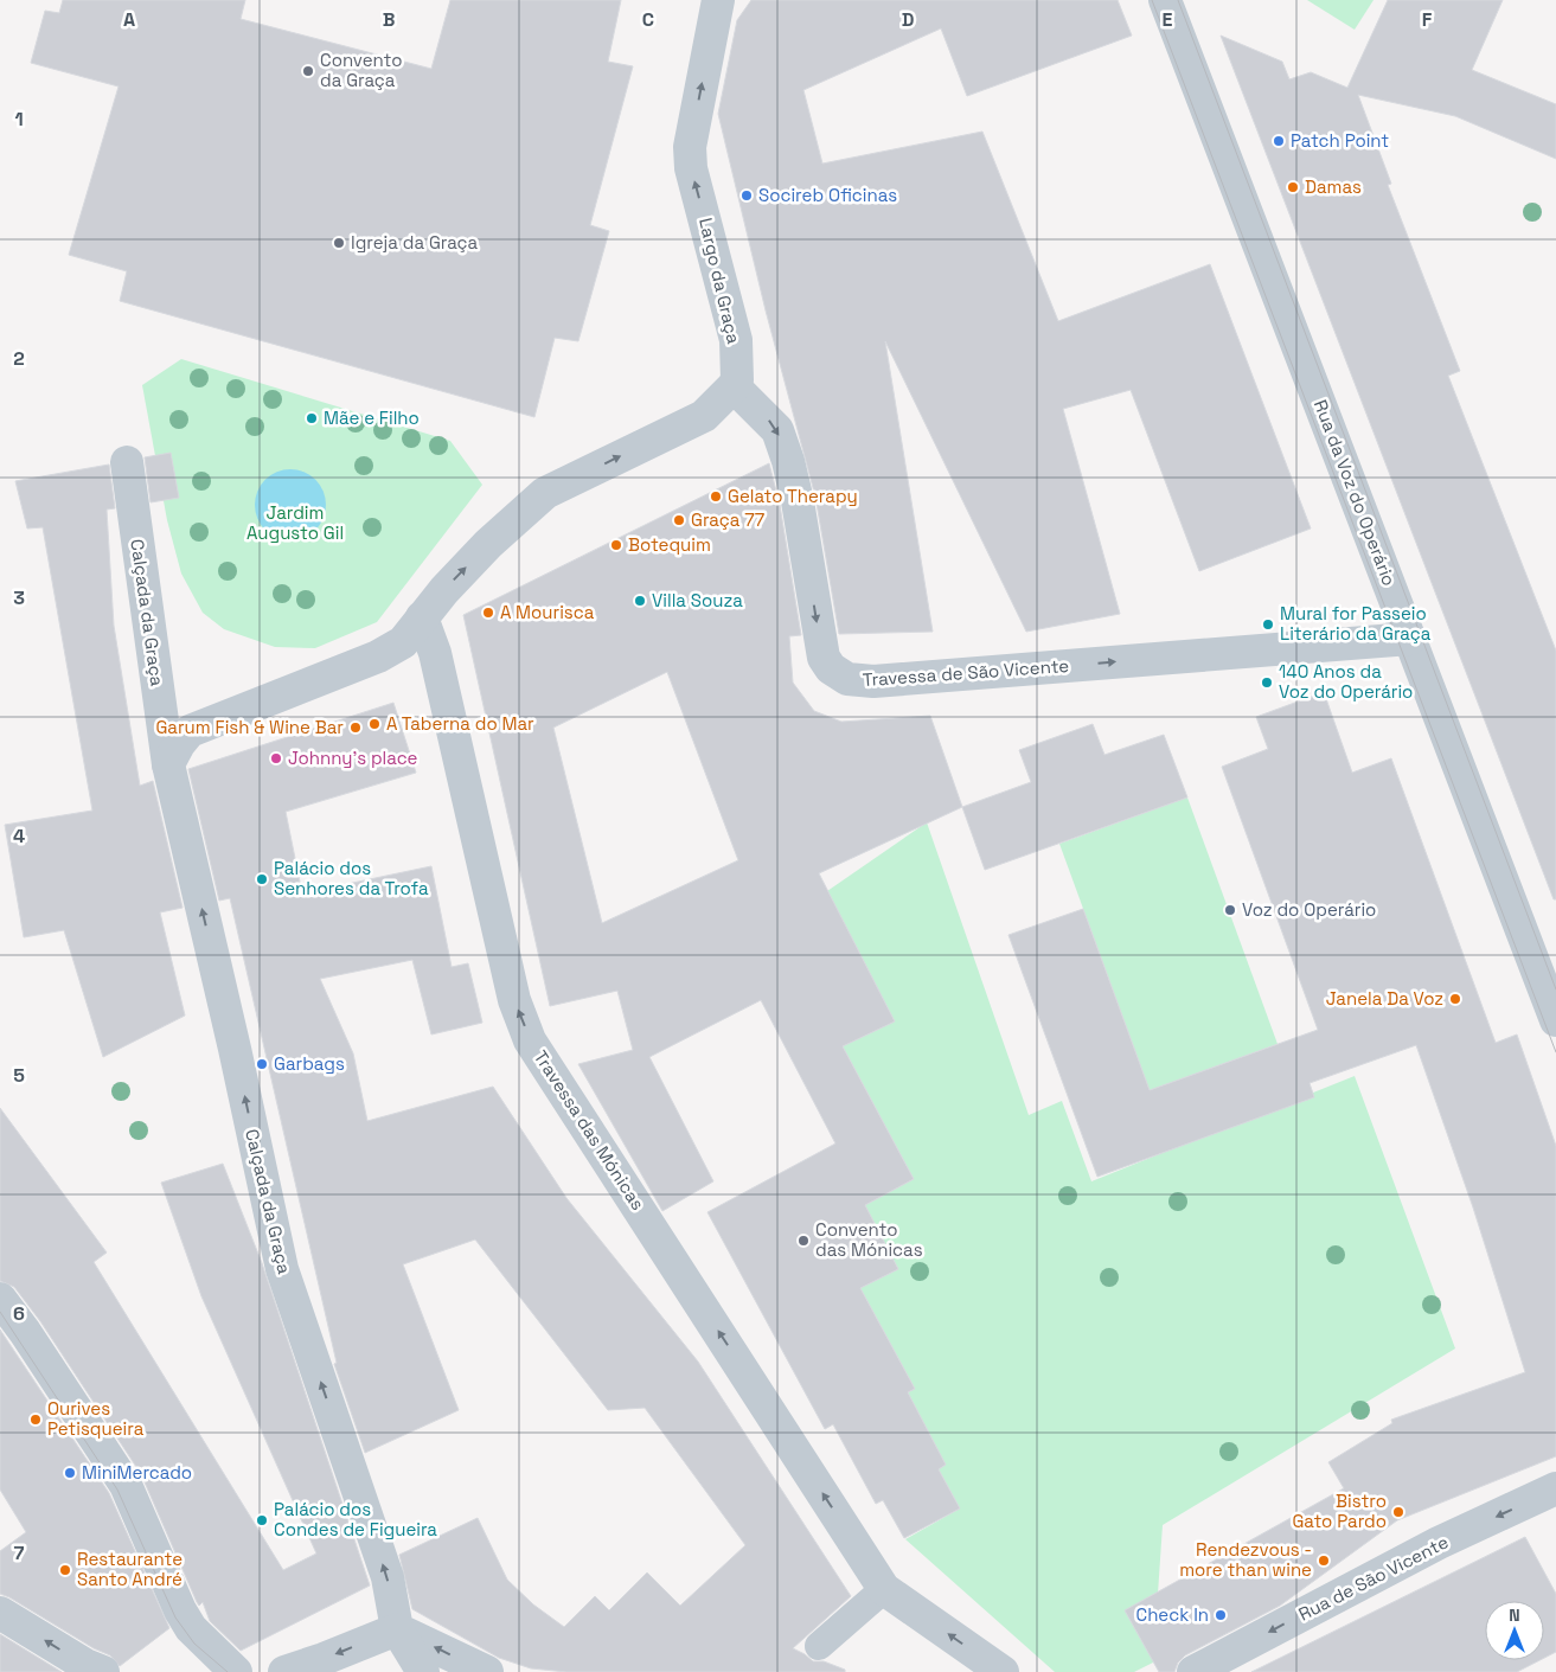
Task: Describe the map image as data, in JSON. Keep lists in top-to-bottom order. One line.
{"streets":{"street":["Largo da Graça","Rua da Voz do Operário","Calçada da Graça","Travessa de São Vicente","Travessa das Mónicas","Rua de São Vicente"]},"crossings":[["Largo da Graça","Travessa de São Vicente"],["Rua da Voz do Operário","Travessa de São Vicente"]],"one_way":["Largo da Graça","Travessa de São Vicente","Travessa das Mónicas","Rua de São Vicente"],"parks":["Jardim Augusto Gil"],"places":["Convento da Graça","Patch Point","Damas","Socireb Oficinas","Igreja da Graça","Mãe e Filho","Gelato Therapy","Graça 77","Botequim","Villa Souza","A Mourisca","Mural for Passeio Literário da Graça","140 Anos da Voz do Operário","A Taberna do Mar","Garum Fish & Wine Bar","Johnny's place","Palácio dos Senhores da Trofa","Voz do Operário","Janela Da Voz","Garbags","Convento das Mónicas","Ourives Petisqueira","MiniMercado","Bistro Gato Pardo","Palácio dos Condes de Figueira","Rendezvous - more than wine","Restaurante Santo André","Check In"],"north":"top","grid":{"columns":["A","B","C","D","E","F"],"rows":["1","2","3","4","5","6","7"]}}
